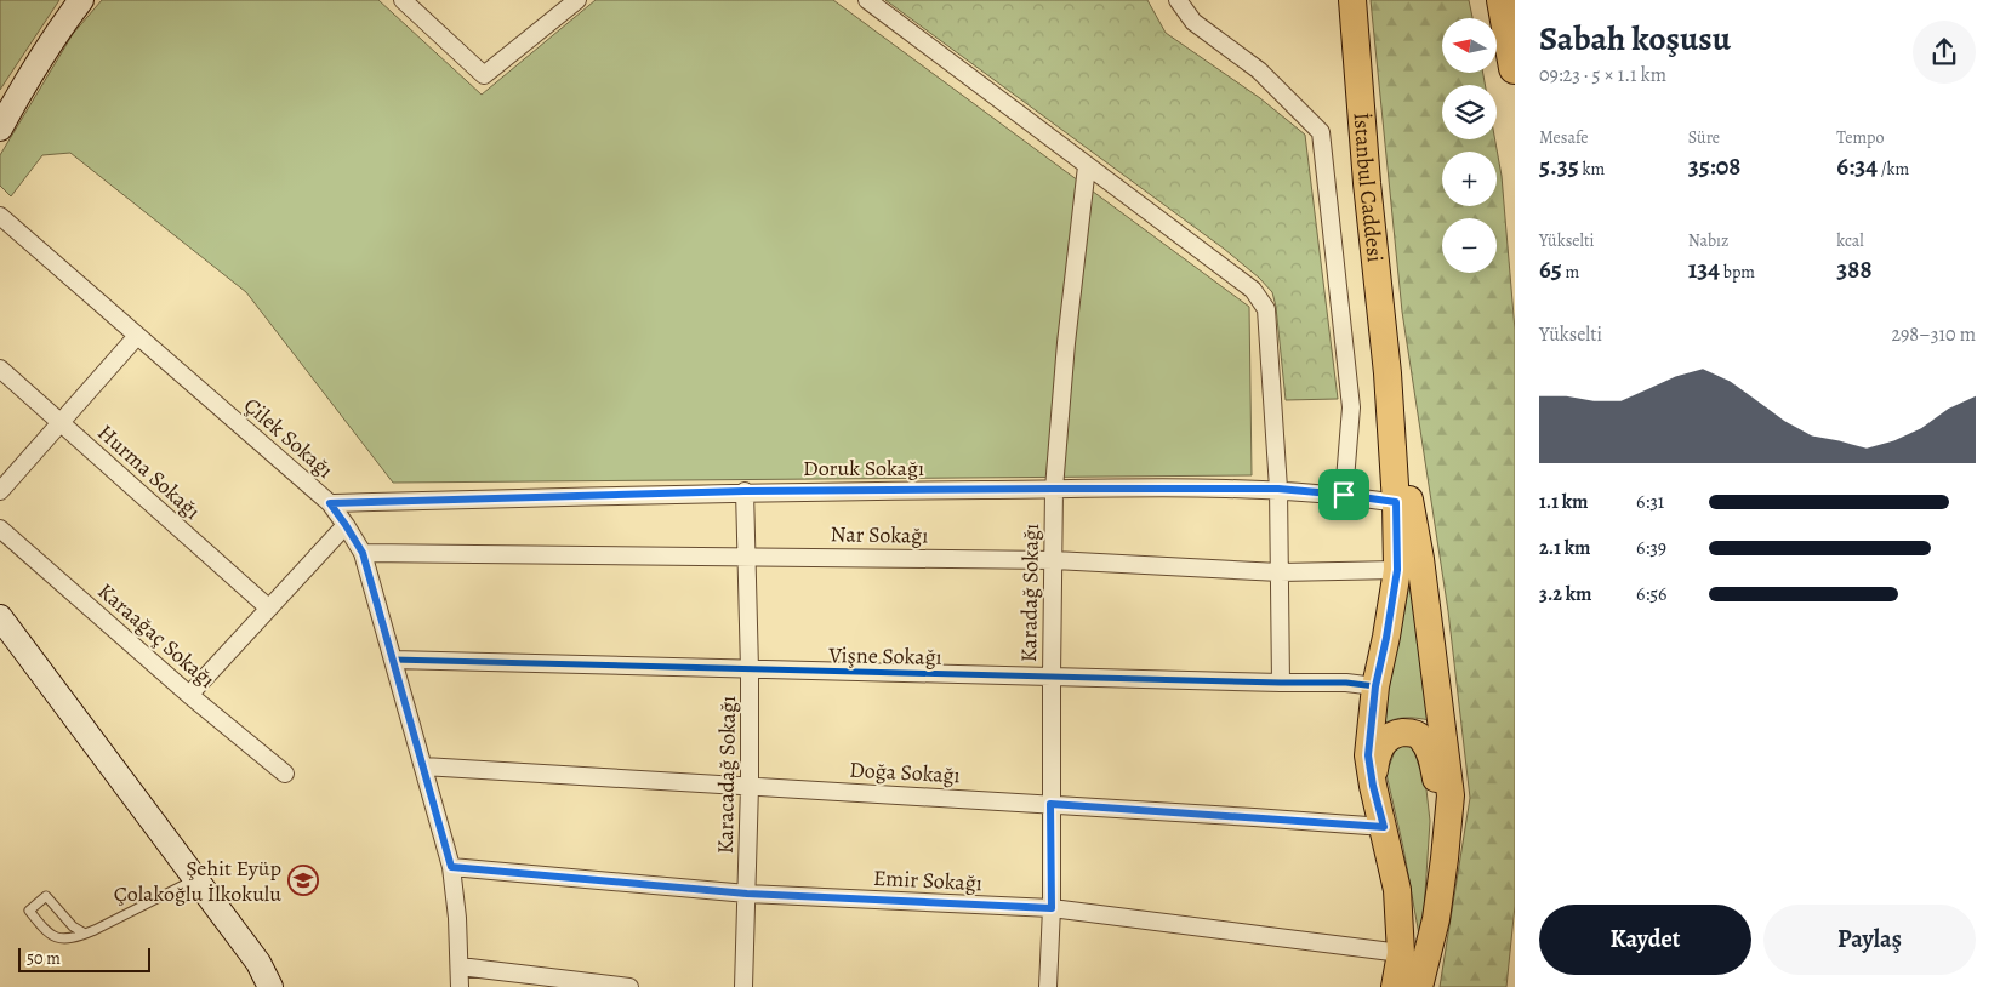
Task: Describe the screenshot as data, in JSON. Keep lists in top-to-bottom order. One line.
{"streets":{"main road":["İstanbul Caddesi"],"street":["Çilek Sokağı","Doruk Sokağı","Hurma Sokağı","Nar Sokağı","Karadağ Sokağı","Karaağaç Sokağı","Vişne Sokağı","Doğa Sokağı","Karacadağ Sokağı","Emir Sokağı"]},"crossings":[["Çilek Sokağı","Doruk Sokağı"],["Çilek Sokağı","Nar Sokağı"],["Çilek Sokağı","Vişne Sokağı"],["Çilek Sokağı","Doğa Sokağı"],["Çilek Sokağı","Emir Sokağı"],["Doruk Sokağı","Karadağ Sokağı"],["Doruk Sokağı","Karacadağ Sokağı"],["Nar Sokağı","Karadağ Sokağı"],["Nar Sokağı","Karacadağ Sokağı"],["Karadağ Sokağı","Vişne Sokağı"],["Karadağ Sokağı","Doğa Sokağı"],["Karadağ Sokağı","Emir Sokağı"],["Vişne Sokağı","Karacadağ Sokağı"],["Doğa Sokağı","Karacadağ Sokağı"],["Karacadağ Sokağı","Emir Sokağı"]],"places":{"school or university":["Şehit Eyüp Çolakoğlu İlkokulu"]},"scale_bar":"50 m","north":"left","page":{"heading":["Sabah koşusu","09:23 · 5 × 1.1 km"],"map_buttons":["+","−"],"stats":[["Mesafe","5.35 km"],["Süre","35:08"],["Tempo","6:34 /km"],["Yükselti","65 m"],["Nabız","134 bpm"],["kcal","388"]],"chart":["Yükselti","298–310 m"],"list":[{"name":"1.1 km","note":"6:31"},{"name":"2.1 km","note":"6:39"},{"name":"3.2 km","note":"6:56"}],"buttons":["Kaydet","Paylaş"],"scale":"50 m"}}
